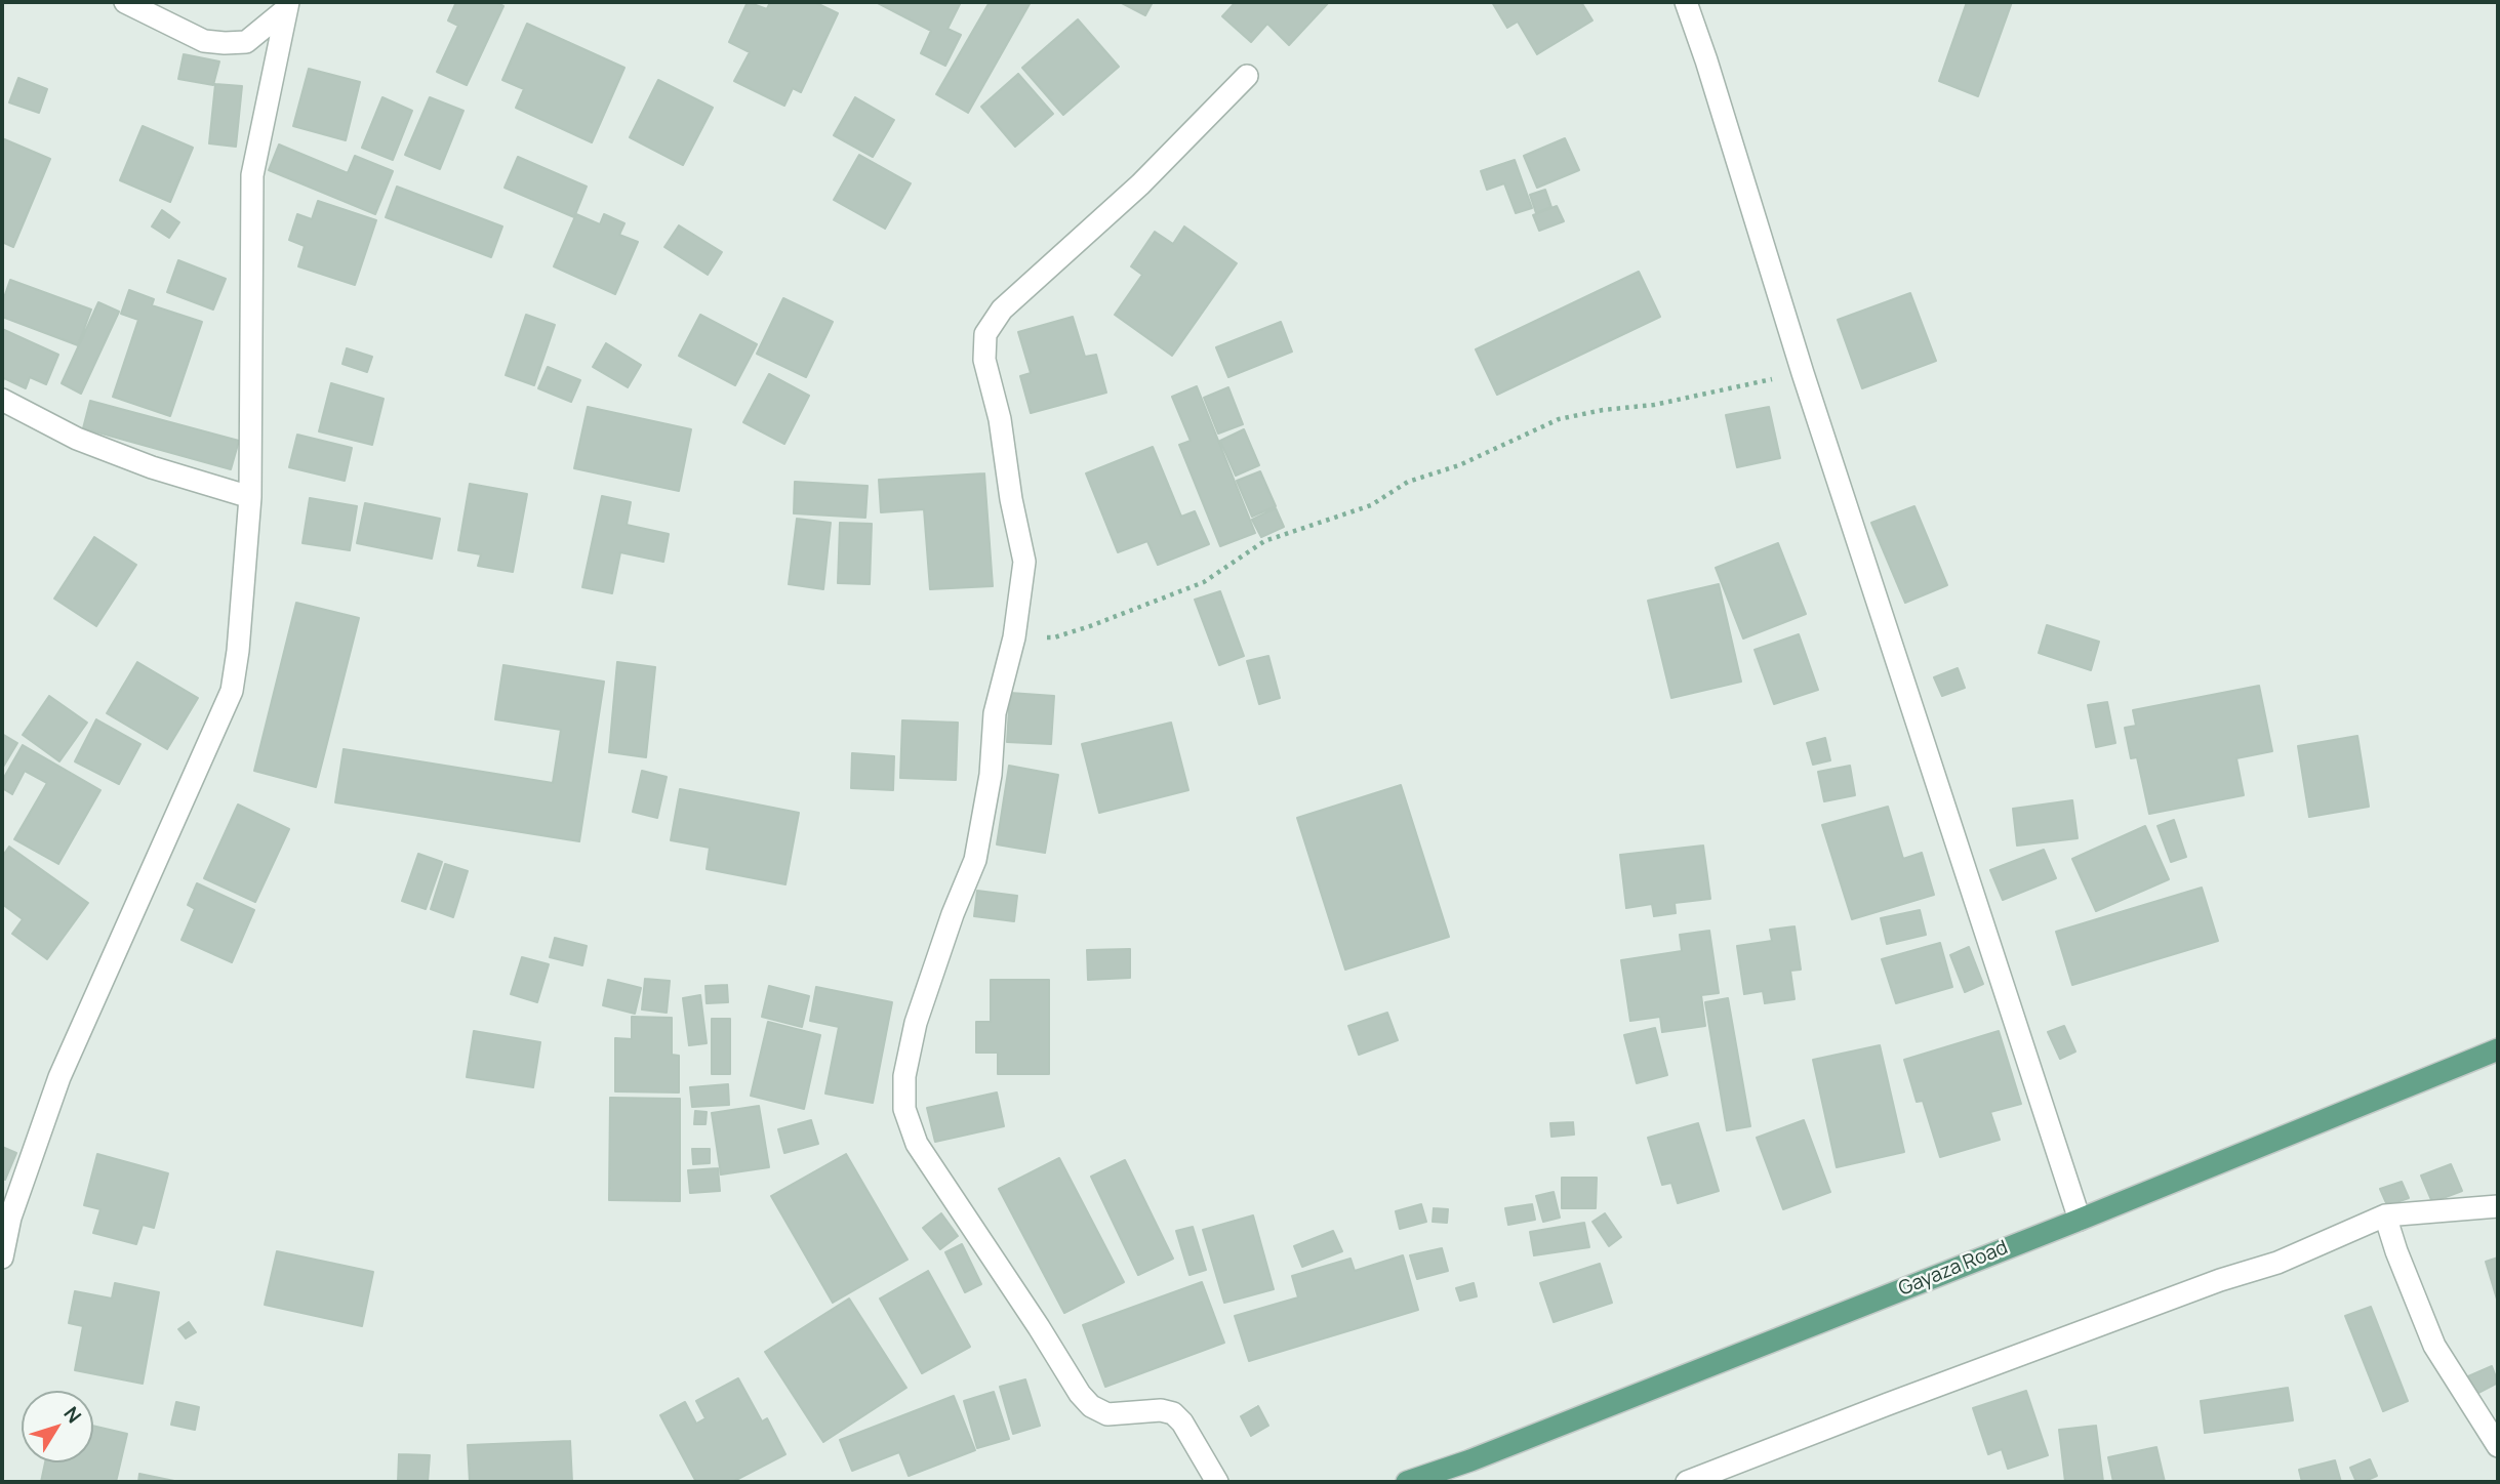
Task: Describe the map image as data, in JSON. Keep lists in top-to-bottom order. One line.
{"streets":{"main road":["Gayaza Road"]},"north":"top right"}
